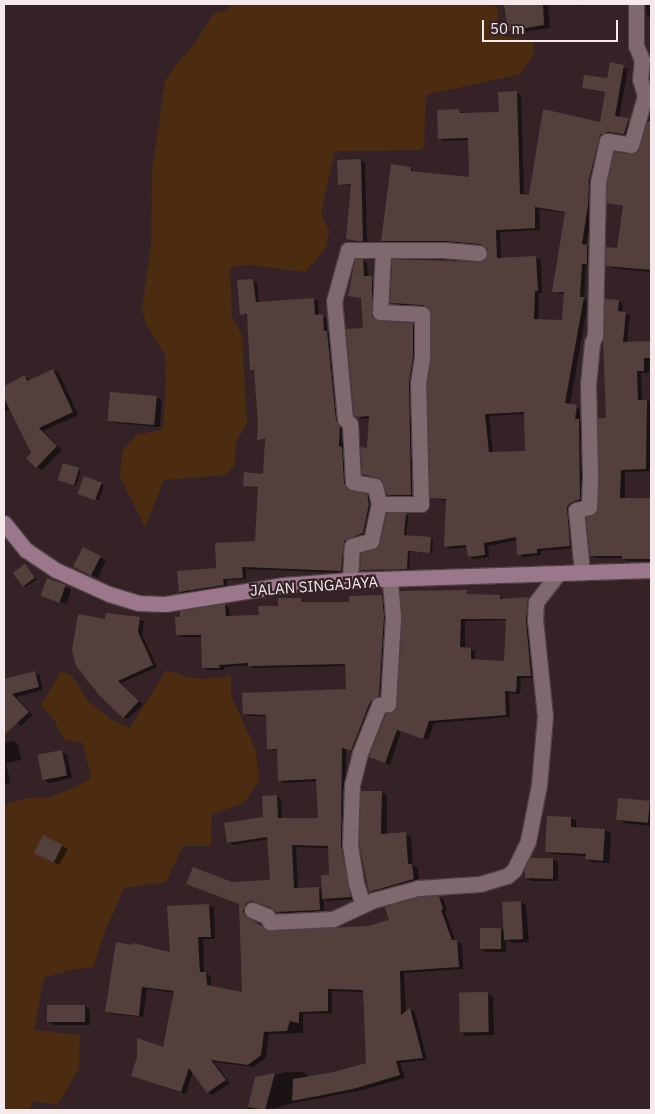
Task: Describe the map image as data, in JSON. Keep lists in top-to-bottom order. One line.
{"streets":{"street":["JALAN SINGAJAYA"]},"scale_bar":"50 m"}
